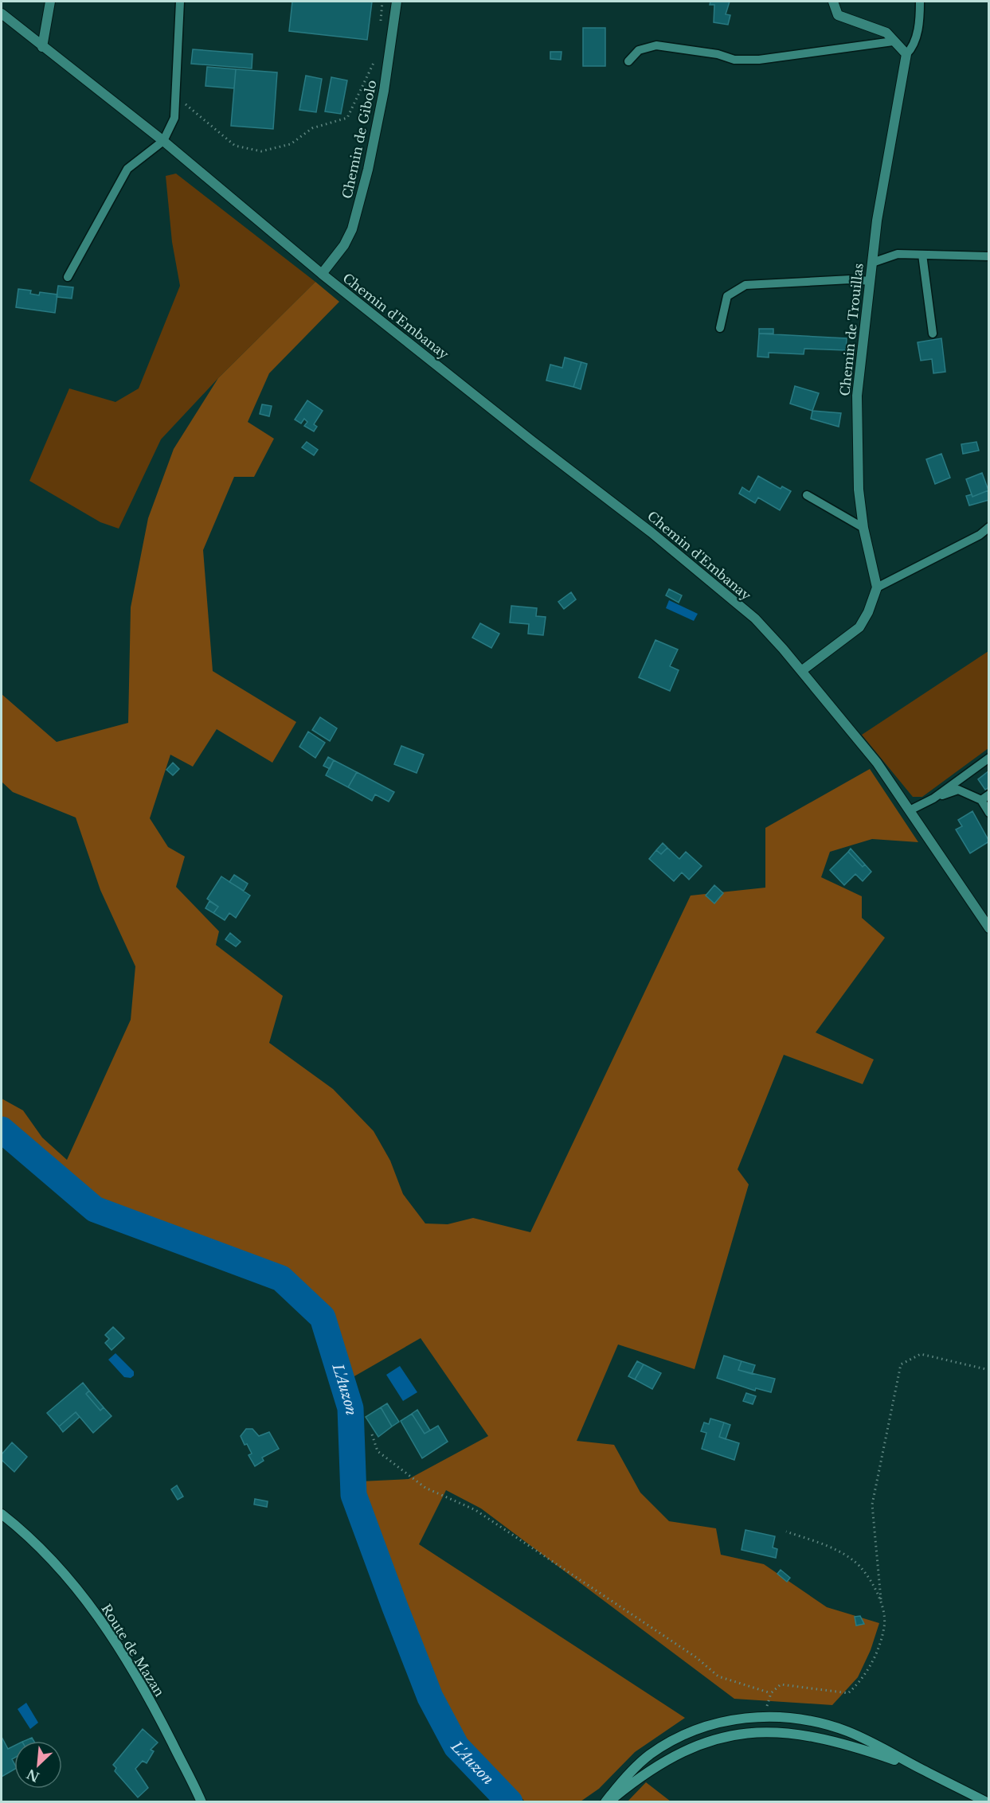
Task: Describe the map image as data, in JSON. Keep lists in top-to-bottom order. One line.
{"streets":{"main road":["Route de Mazan"],"street":["Chemin de Gibolo","Chemin d'Embanay","Chemin de Trouillas"]},"crossings":[["Chemin de Gibolo","Chemin d'Embanay"]],"water":["L'Auzon"],"north":"bottom left"}
